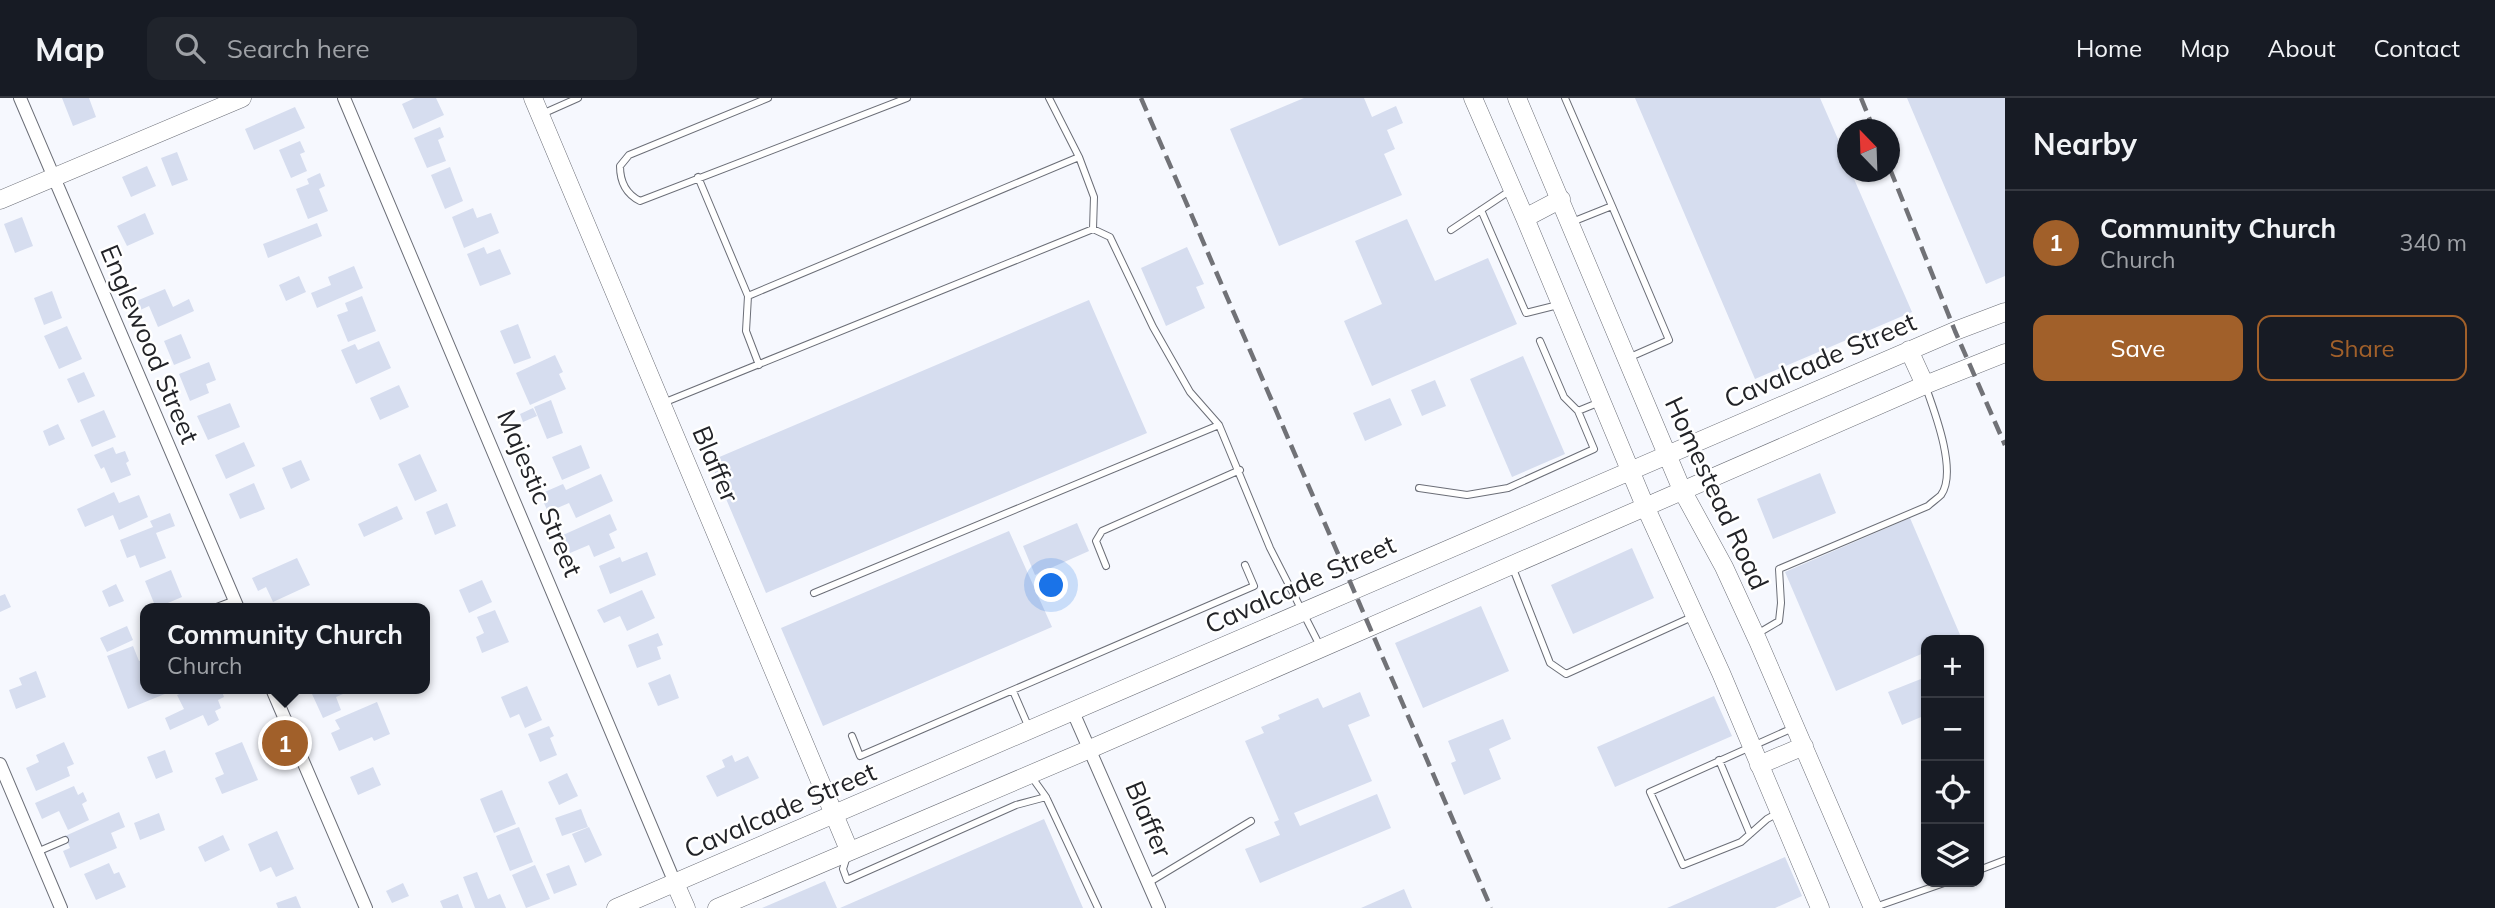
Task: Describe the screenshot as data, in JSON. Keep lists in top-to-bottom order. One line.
{"streets":{"main road":["Cavalcade Street","Blaffer","Majestic Street","Homestead Road"],"street":["Englewood Street"]},"crossings":[["Cavalcade Street","Blaffer"],["Cavalcade Street","Majestic Street"],["Cavalcade Street","Homestead Road"]],"north":"top left","page":{"header":"Map","search":"Search here","nav":["Home","Map","About","Contact"],"heading":"Nearby","list":[{"mark":"1","name":"Community Church","note":"Church","value":"340 m"}],"buttons":["Save","Share"],"popup":["Community Church","Church"],"map_buttons":["+","−"],"pins":"1"}}
